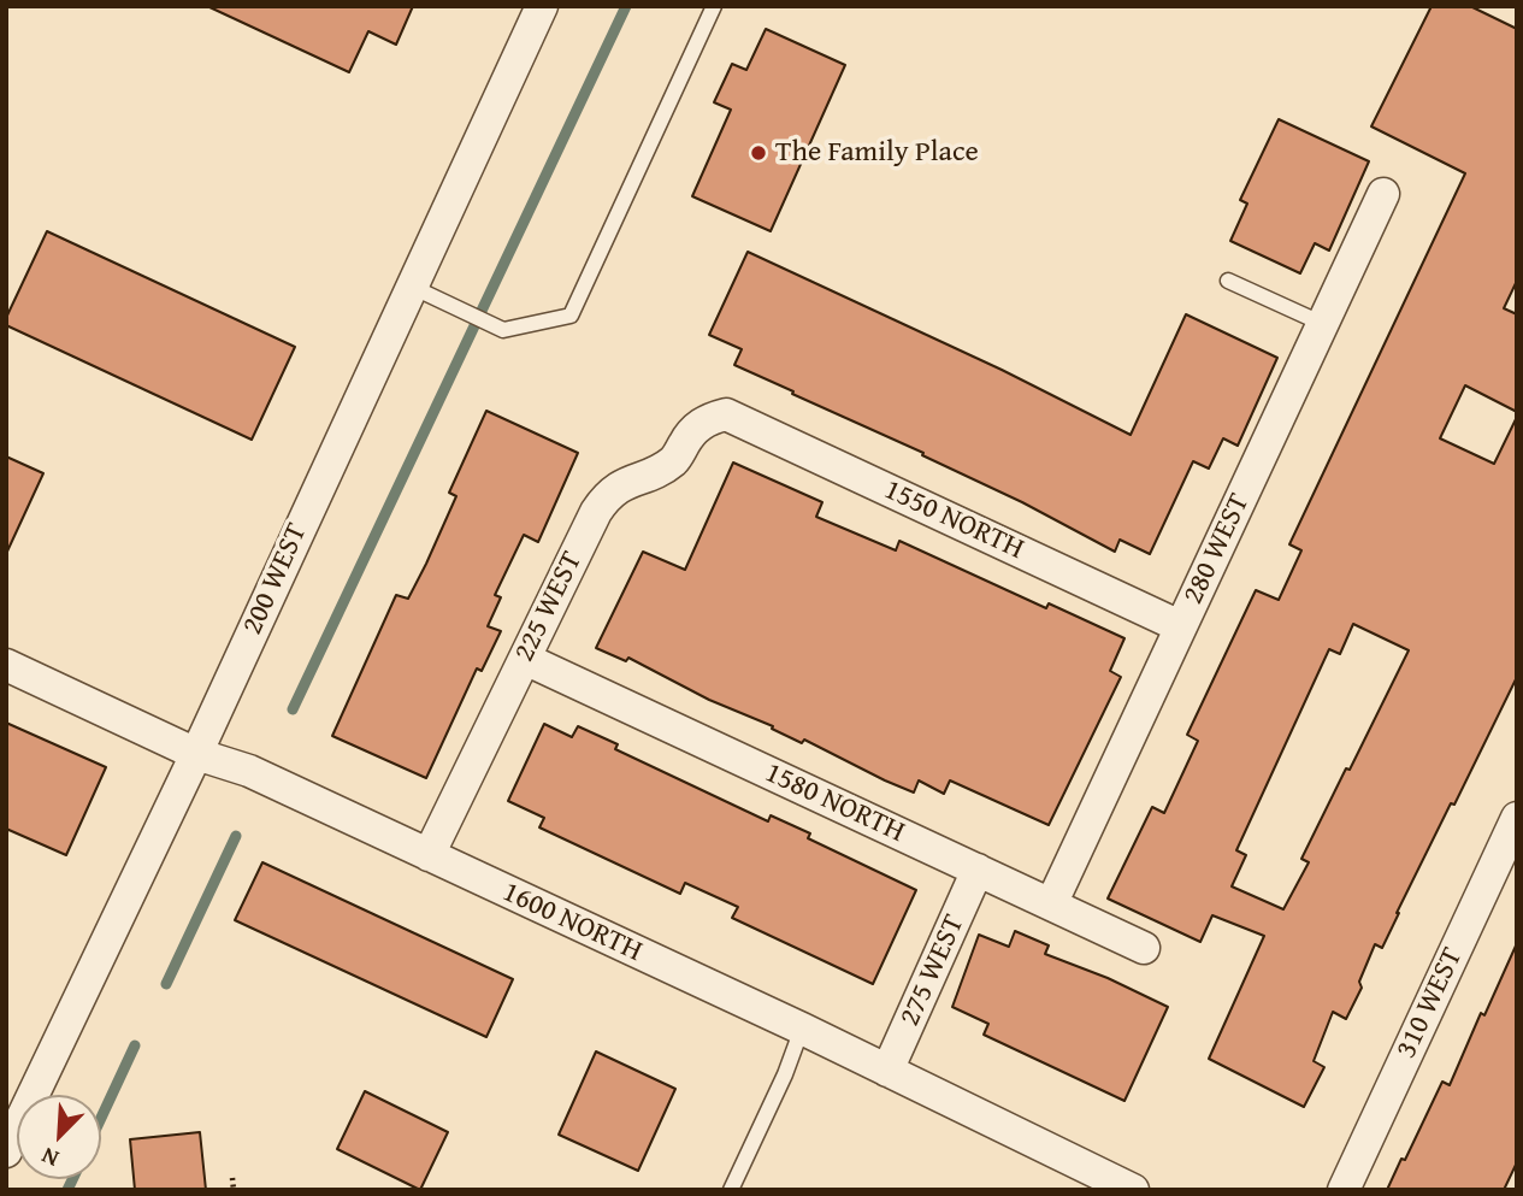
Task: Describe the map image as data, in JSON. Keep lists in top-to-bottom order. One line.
{"streets":{"street":["1550 NORTH","280 WEST","200 WEST","225 WEST","1580 NORTH","1600 NORTH","275 WEST","310 WEST"]},"crossings":[["1550 NORTH","280 WEST"],["1550 NORTH","225 WEST"],["280 WEST","1580 NORTH"],["200 WEST","1600 NORTH"],["225 WEST","1580 NORTH"],["225 WEST","1600 NORTH"],["1580 NORTH","275 WEST"],["1600 NORTH","275 WEST"]],"places":["The Family Place"],"north":"bottom left"}
